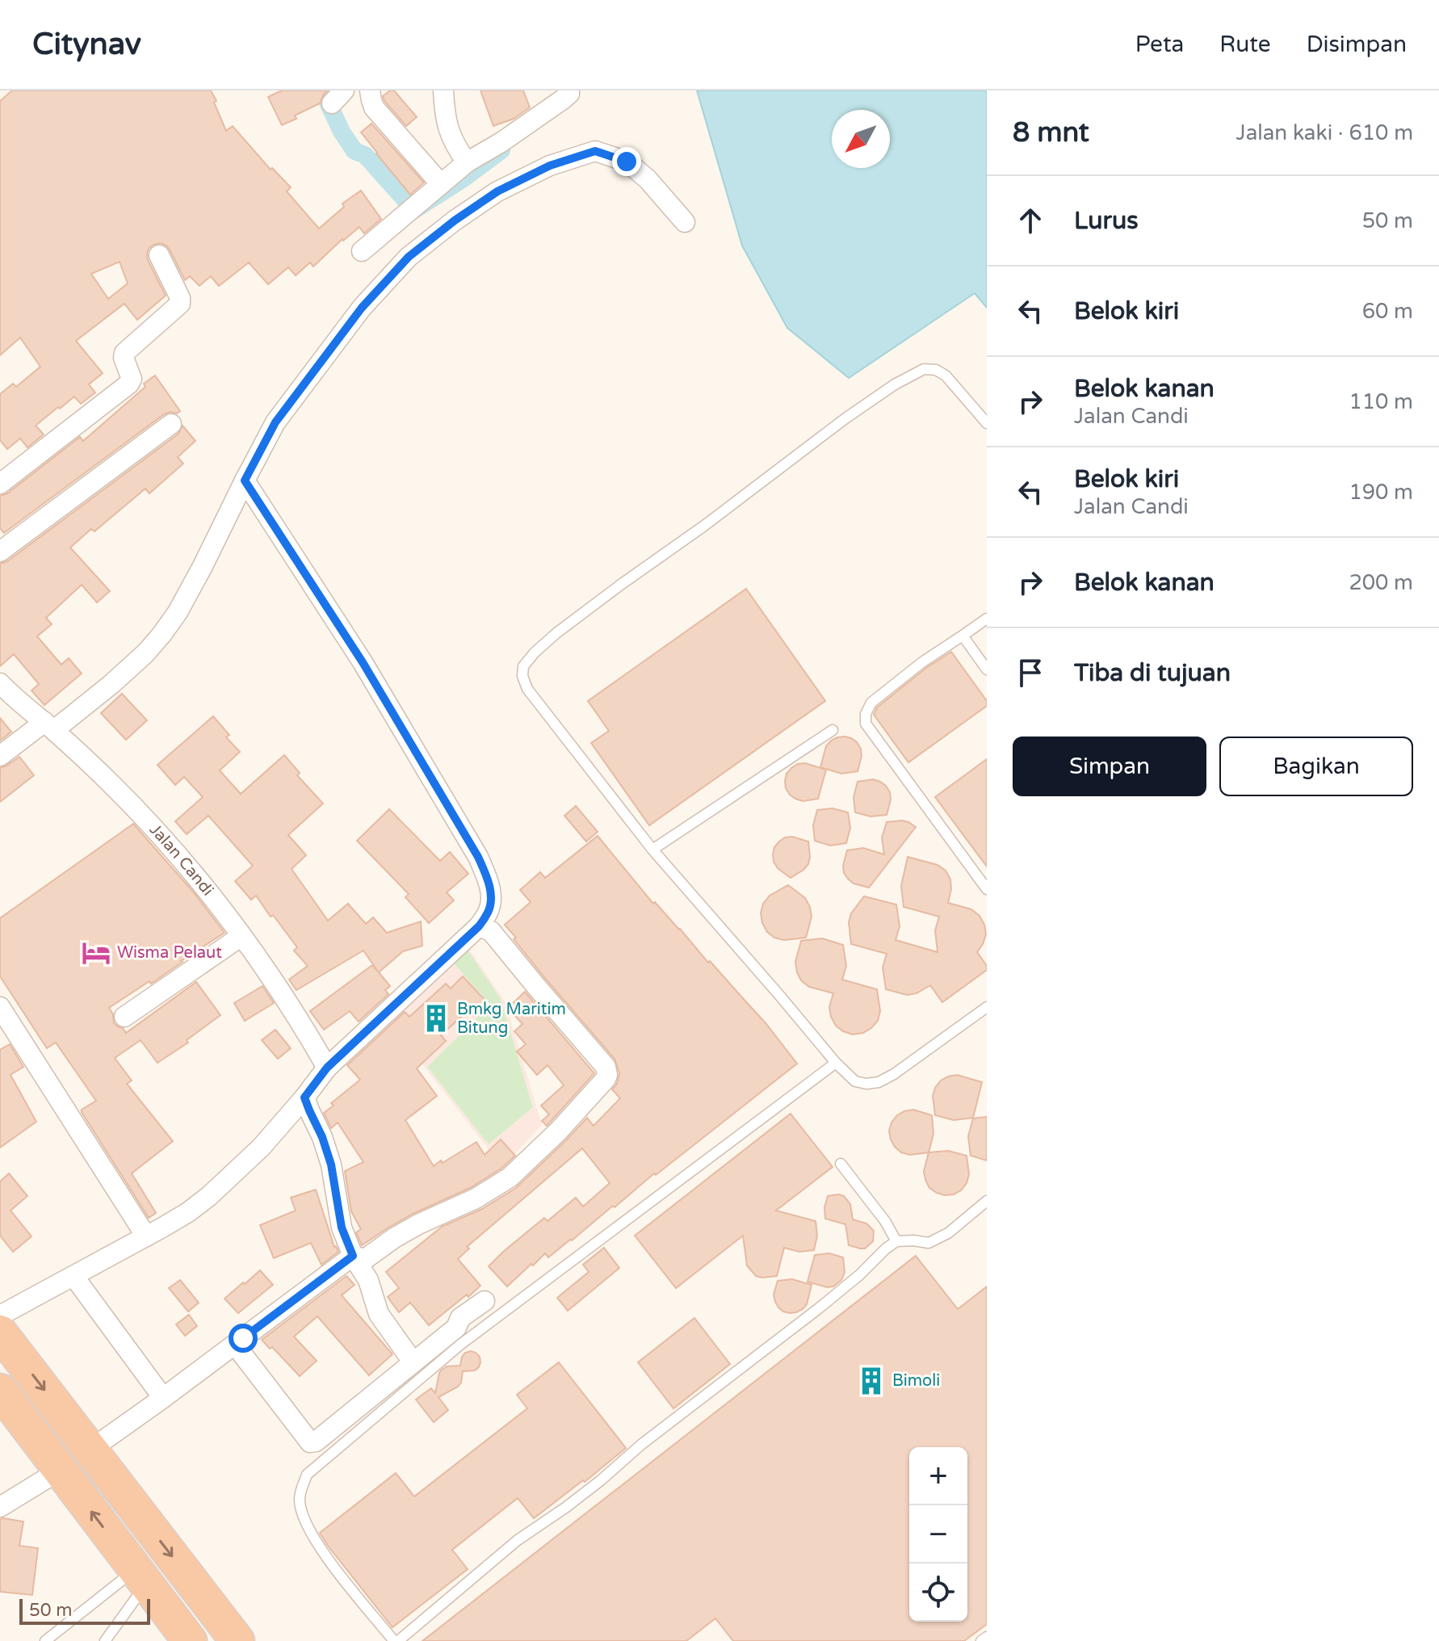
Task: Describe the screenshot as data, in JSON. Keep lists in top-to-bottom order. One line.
{"streets":{"street":["Jalan Candi"]},"places":{"hotel":["Wisma Pelaut"],"building":["Bmkg Maritim Bitung","Bimoli"]},"scale_bar":"50 m","north":"bottom left","page":{"header":"Citynav","nav":["Peta","Rute","Disimpan"],"heading":["8 mnt","Jalan kaki · 610 m"],"list":[["Lurus","50 m"],["Belok kiri","60 m"],["Belok kanan","Jalan Candi","110 m"],["Belok kiri","Jalan Candi","190 m"],["Belok kanan","200 m"],"Tiba di tujuan"],"buttons":["Simpan","Bagikan"],"map_buttons":["+","−"],"scale":"50 m"}}
